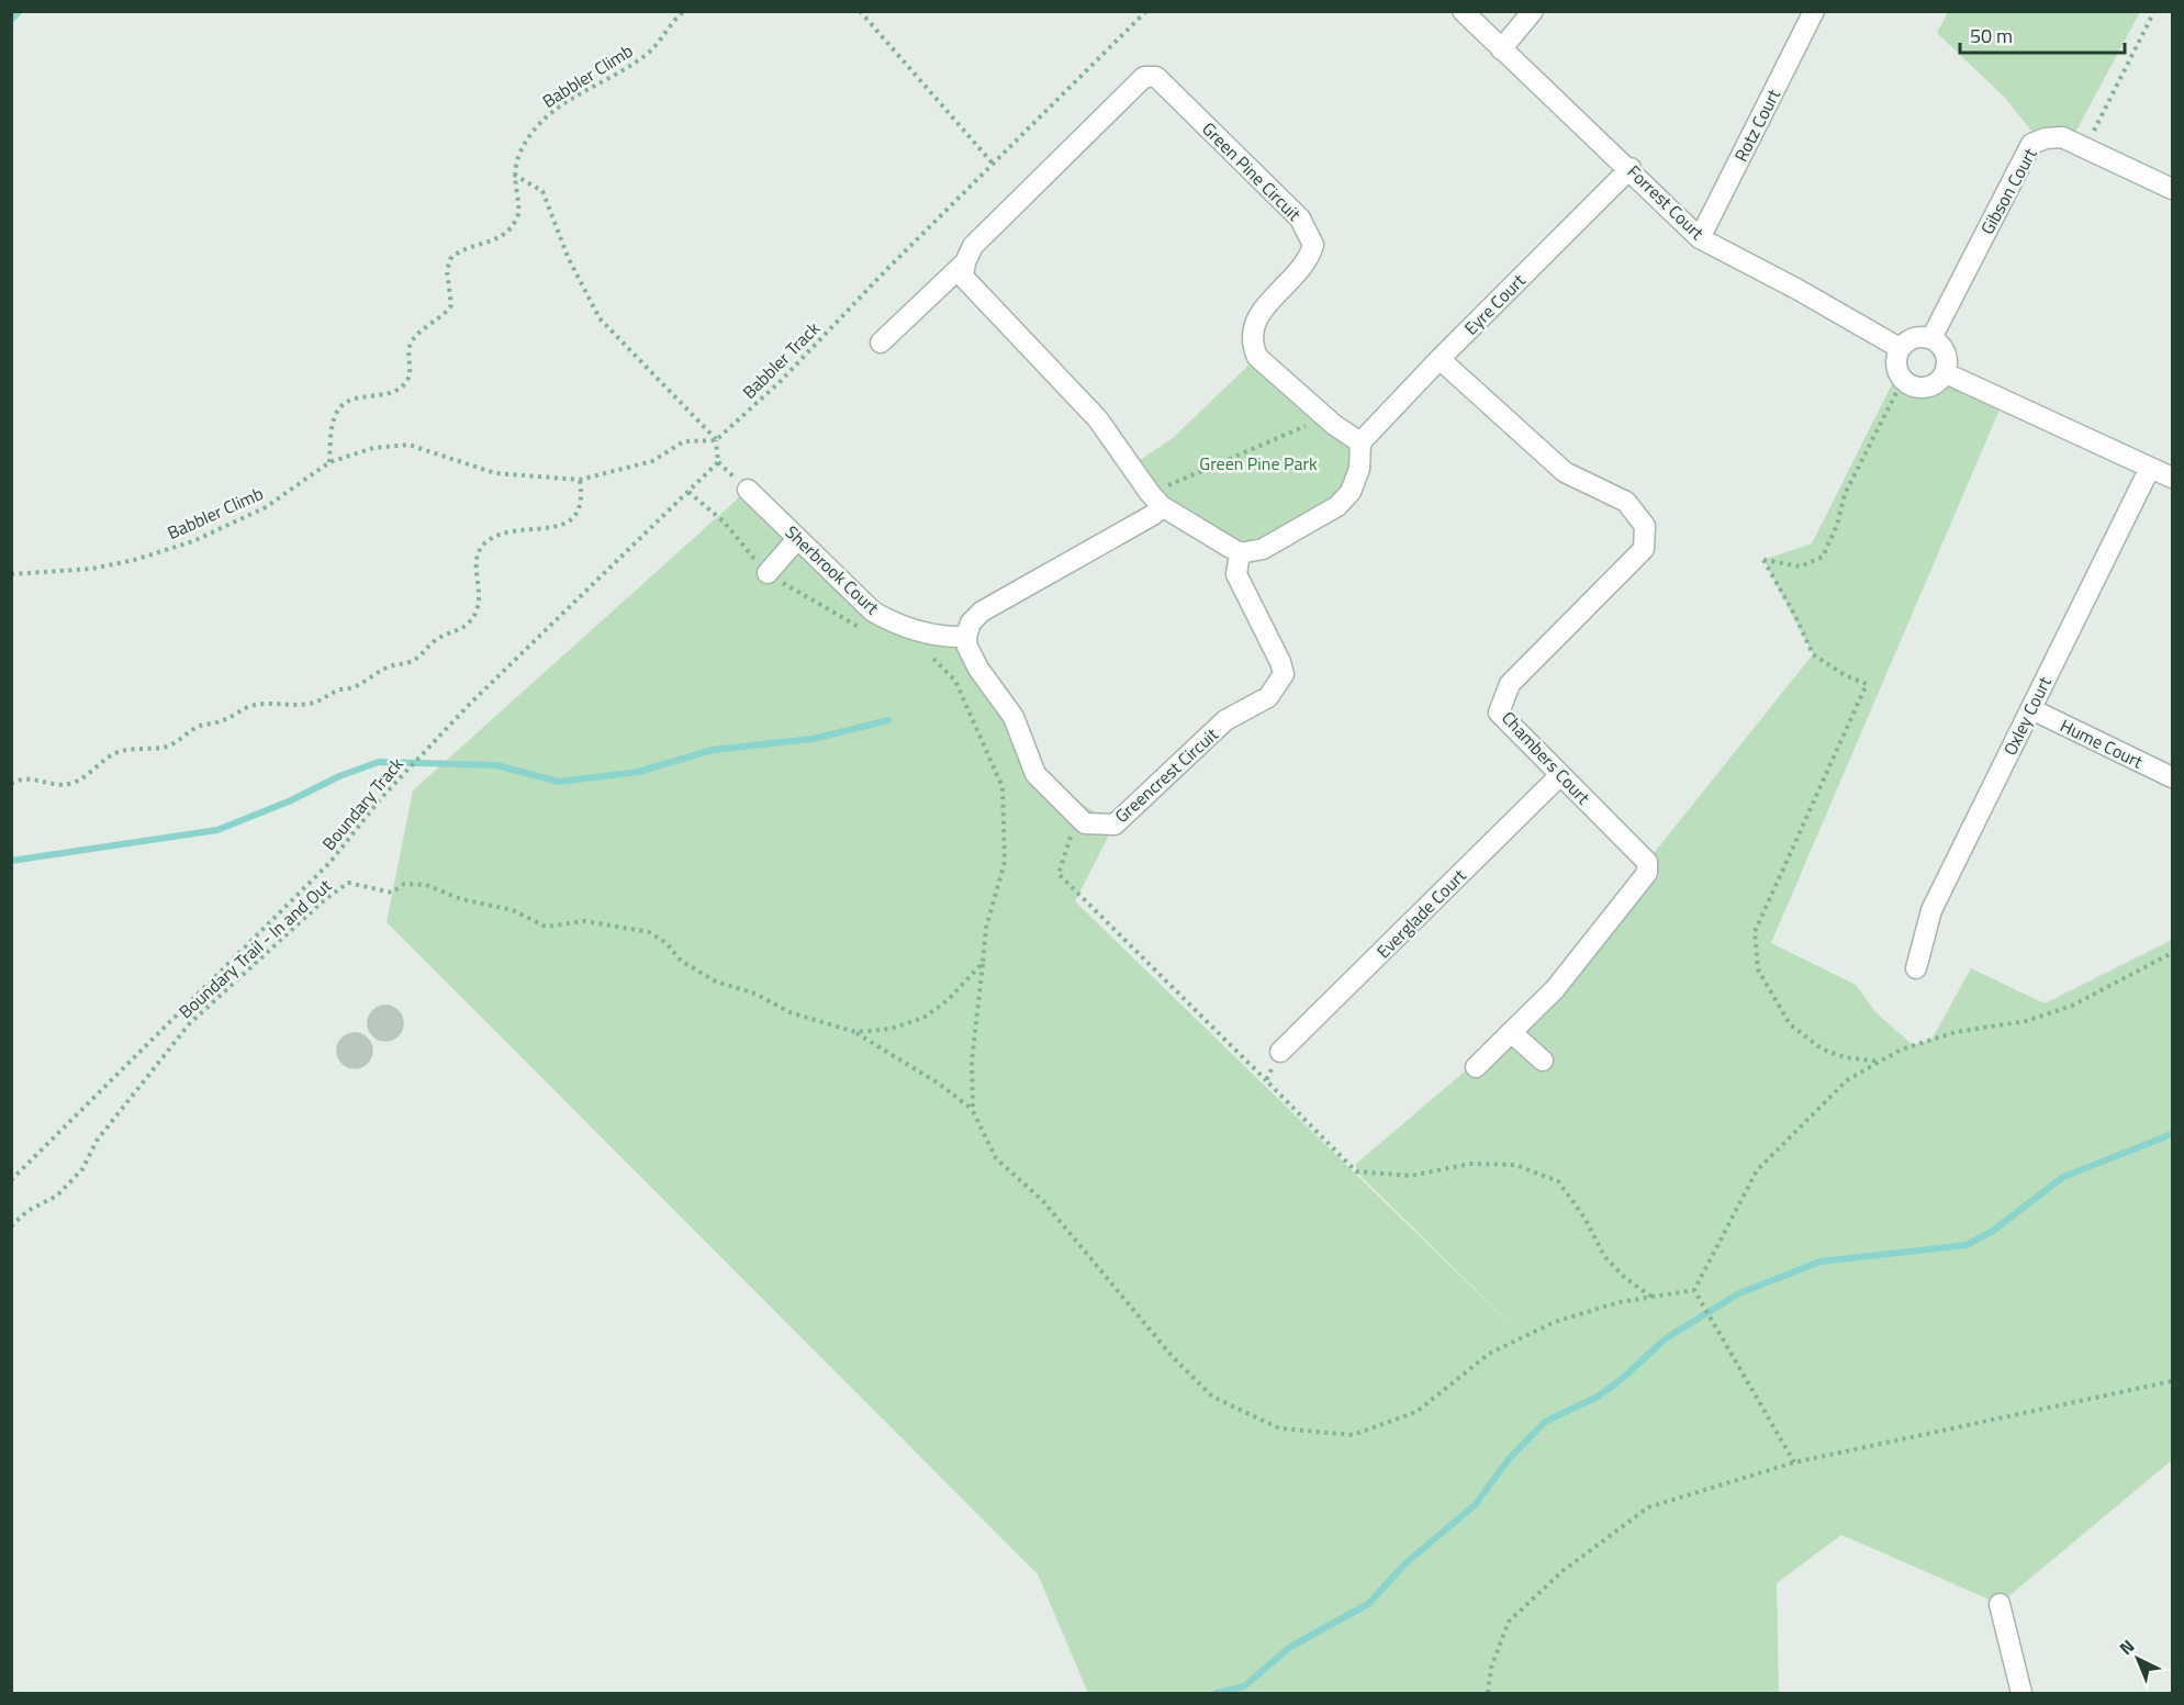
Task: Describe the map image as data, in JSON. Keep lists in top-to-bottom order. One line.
{"streets":{"street":["Rotz Court","Green Pine Circuit","Gibson Court","Forrest Court","Eyre Court","Sherbrook Court","Oxley Court","Hume Court","Chambers Court","Greencrest Circuit","Everglade Court"],"path":["Babbler Climb","Babbler Track","Boundary Track","Boundary Trail - In and Out"]},"crossings":[["Rotz Court","Forrest Court"],["Green Pine Circuit","Eyre Court"],["Gibson Court","Forrest Court"],["Forrest Court","Eyre Court"],["Eyre Court","Chambers Court"],["Babbler Track","Boundary Track"],["Sherbrook Court","Greencrest Circuit"],["Oxley Court","Hume Court"],["Chambers Court","Everglade Court"]],"parks":["Green Pine Park"],"scale_bar":"50 m","north":"top left"}
